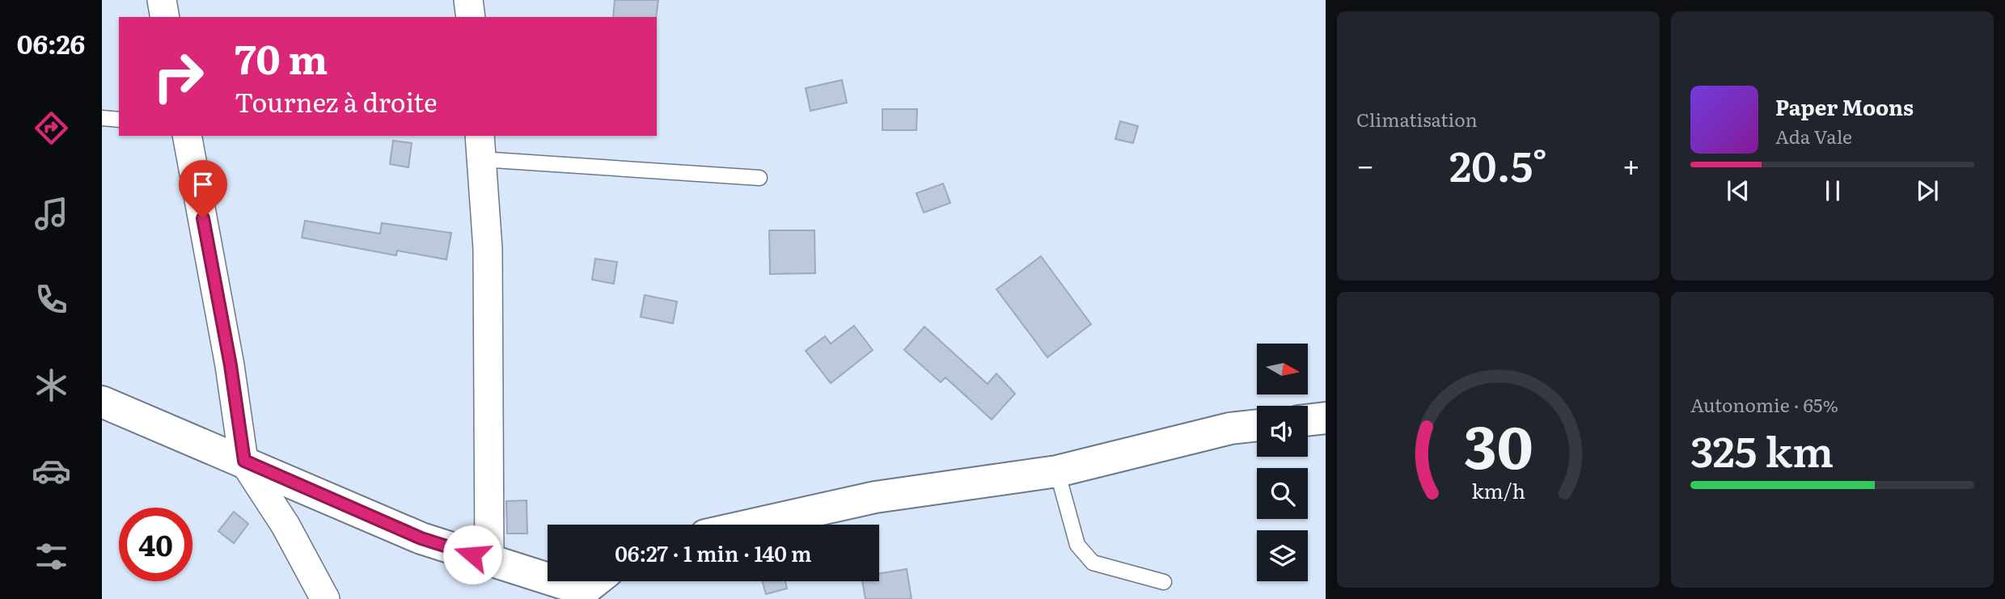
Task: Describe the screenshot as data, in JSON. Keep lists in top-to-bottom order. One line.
{"north":"right","page":{"tabs":"06:26","tile":["Climatisation",["Autonomie · 65%","325 km"]],"turn":["70 m","Tournez à droite"],"song":["Paper Moons","Ada Vale"],"heat":["−","20.5°","+"],"limit":"40","trip":"06:27 · 1 min · 140 m","gauge":["30","km/h"]}}
